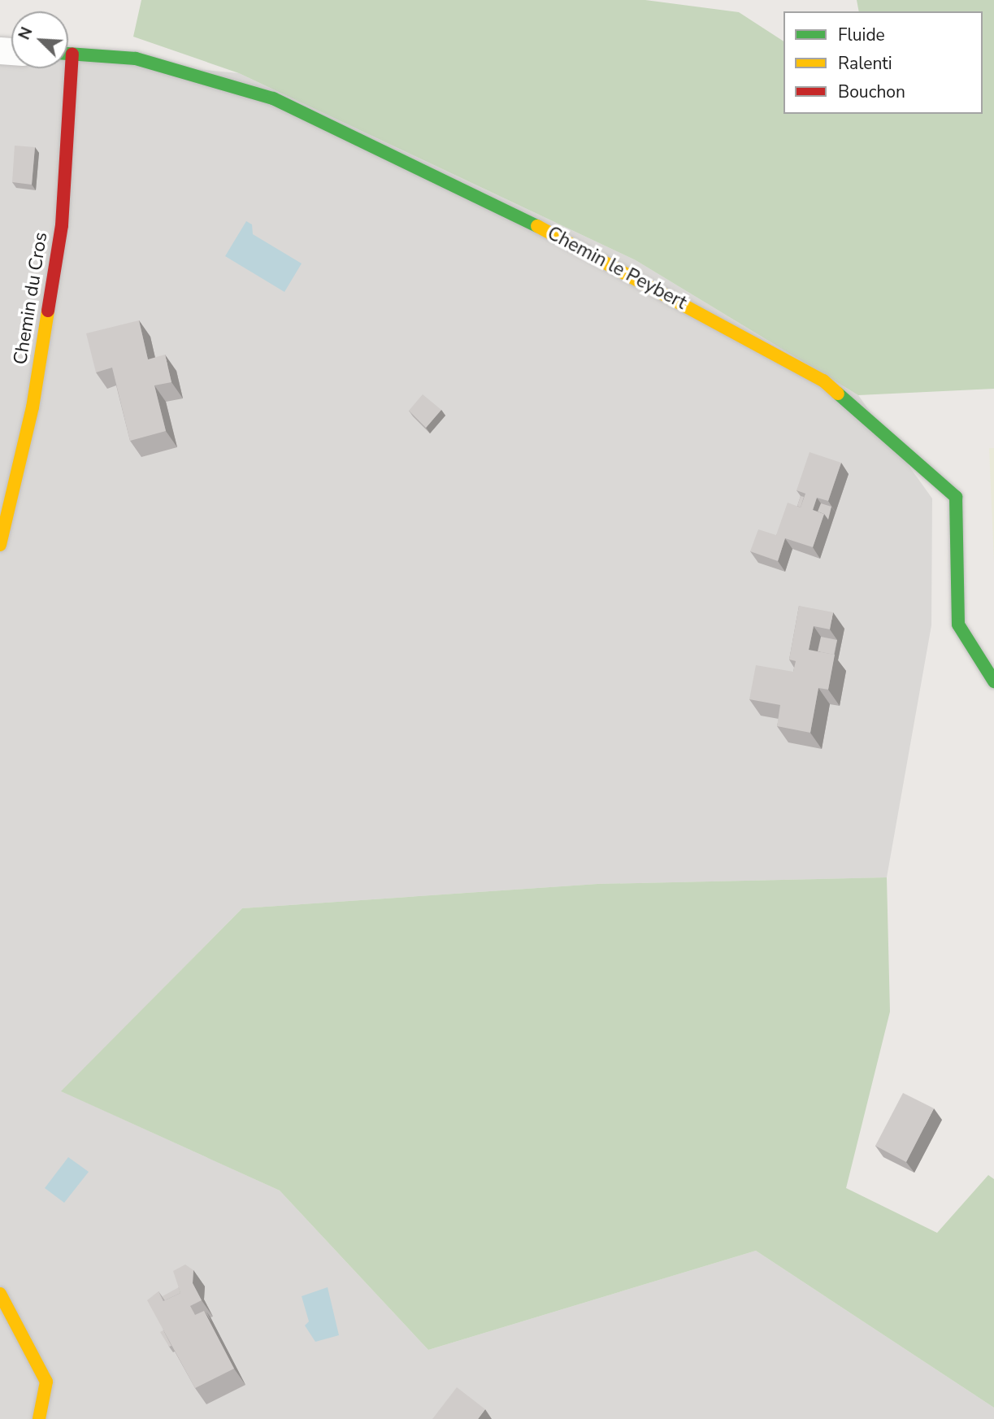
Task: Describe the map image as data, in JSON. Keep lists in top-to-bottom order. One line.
{"streets":{"street":["Chemin le Peybert","Chemin du Cros"]},"crossings":[["Chemin le Peybert","Chemin du Cros"]],"legend":["Fluide","Ralenti","Bouchon"],"north":"top left"}
